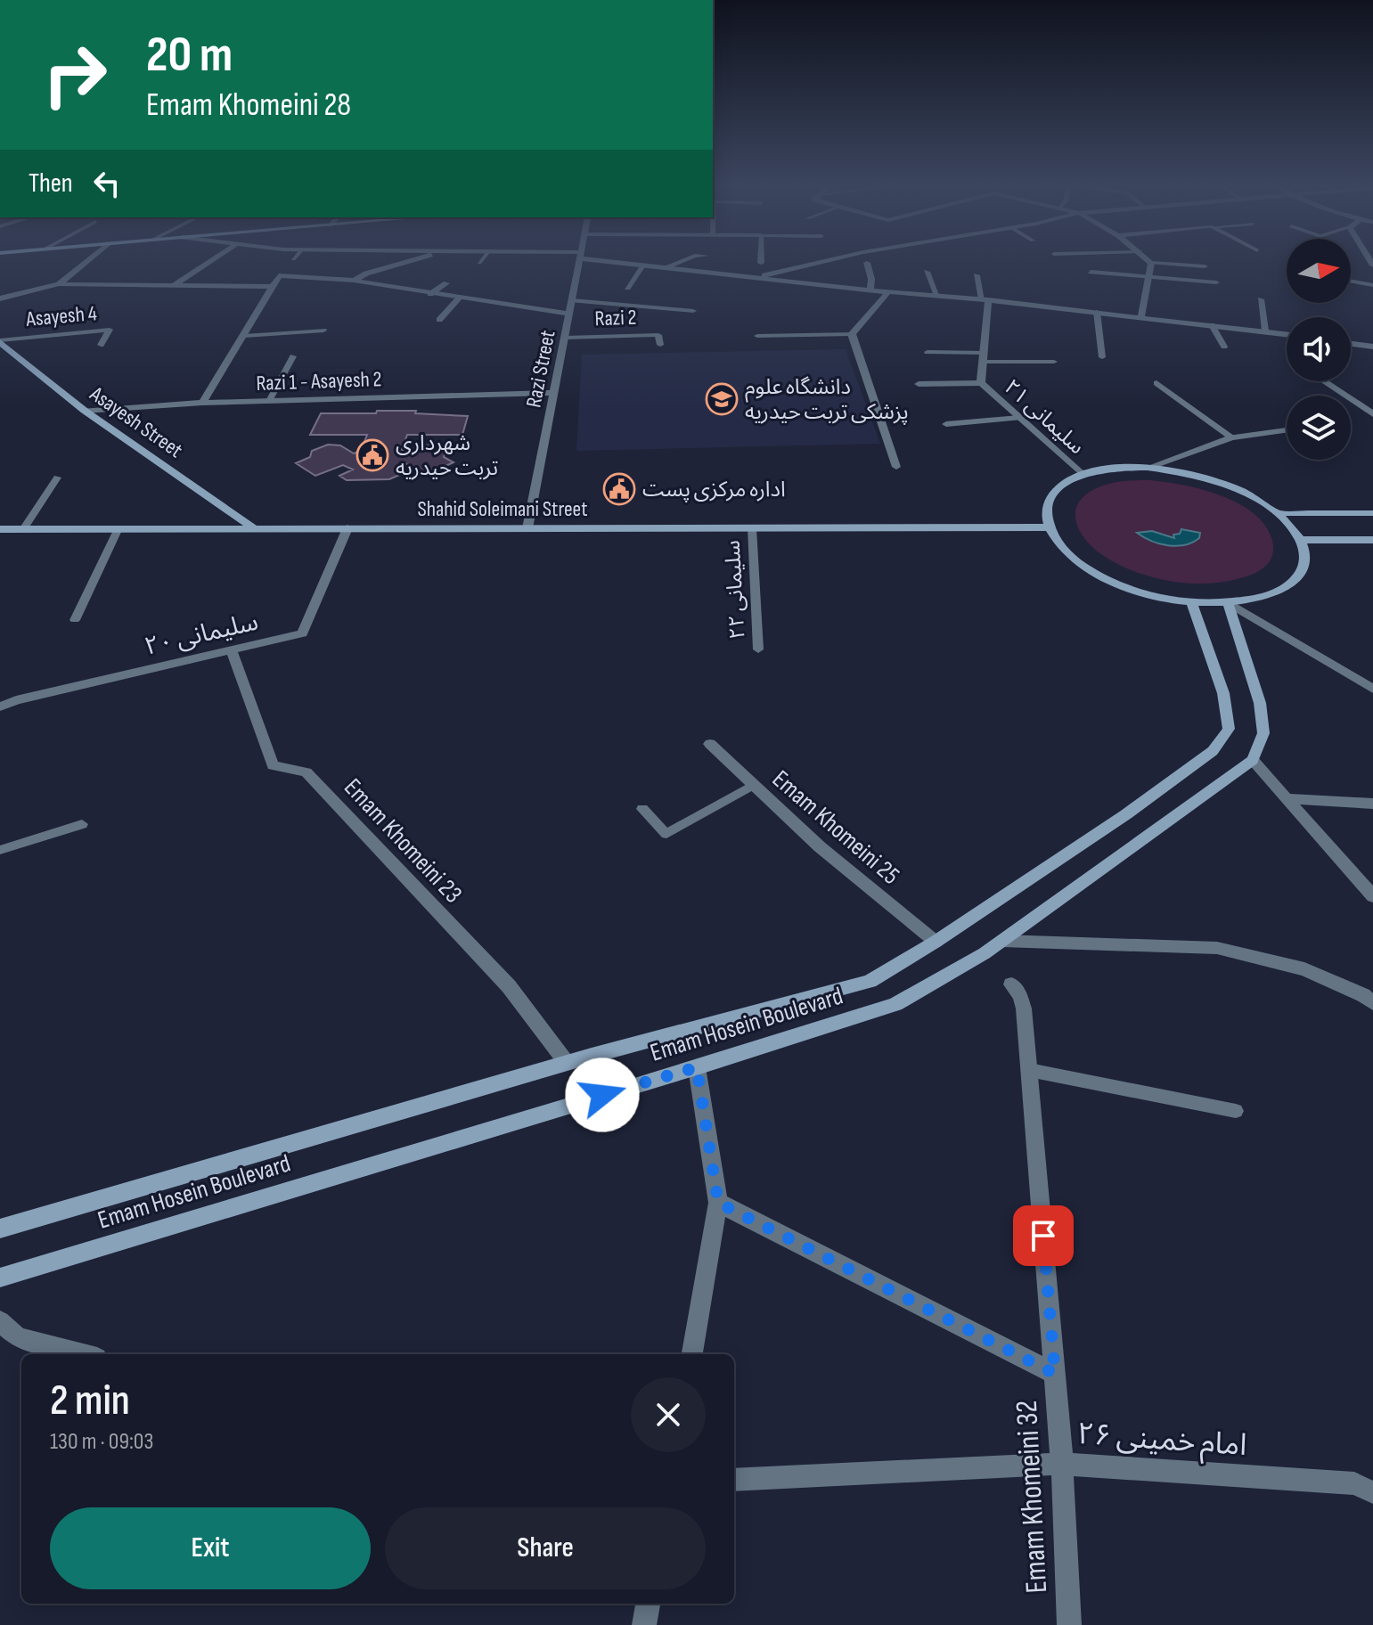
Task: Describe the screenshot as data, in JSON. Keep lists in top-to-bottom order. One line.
{"streets":{"main road":["Asayesh Street","Shahid Soleimani Street","Emam Hosein Boulevard"],"street":["Razi Street","Razi 1 - Asayesh 2","سلیمانی ۲۱","سلیمانی ۲۰","Emam Khomeini 25","Emam Khomeini 23","امام خمینی ۲۶","Emam Khomeini 32"],"lane":["Asayesh 4","Razi 2","سلیمانی ۲۲"]},"crossings":[["Asayesh 4","Asayesh Street"],["Razi 2","Razi Street"],["Razi Street","Razi 1 - Asayesh 2"],["Razi Street","Shahid Soleimani Street"],["Razi 1 - Asayesh 2","Asayesh Street"],["Asayesh Street","Shahid Soleimani Street"],["Shahid Soleimani Street","سلیمانی ۲۲"],["Shahid Soleimani Street","سلیمانی ۲۰"],["سلیمانی ۲۰","Emam Khomeini 23"],["Emam Khomeini 25","Emam Hosein Boulevard"],["Emam Khomeini 23","Emam Hosein Boulevard"],["امام خمینی ۲۶","Emam Khomeini 32"]],"places":{"school or university":["دانشگاه علوم پزشکی تربت حیدریه"],"public building":["شهرداری تربت حیدریه","اداره مرکزی پست"]},"north":"right","page":{"turn":["20 m","Emam Khomeini 28"],"then":"Then","heading":["2 min","130 m · 09:03"],"buttons":["Exit","Share"]}}
